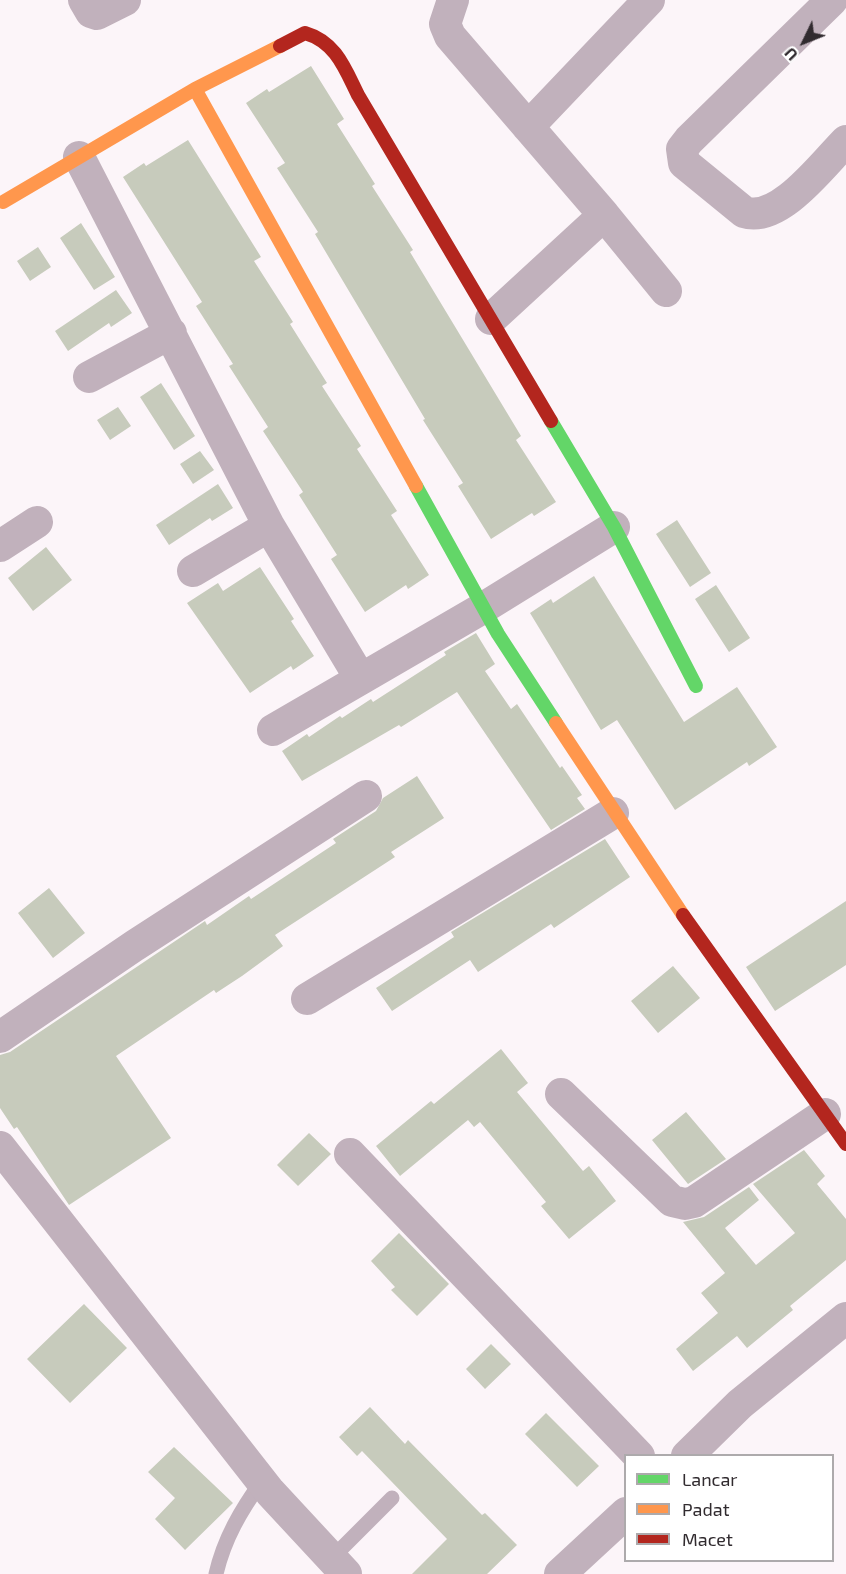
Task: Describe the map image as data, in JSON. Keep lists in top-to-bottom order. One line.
{"legend":["Lancar","Padat","Macet"],"north":"bottom left"}
